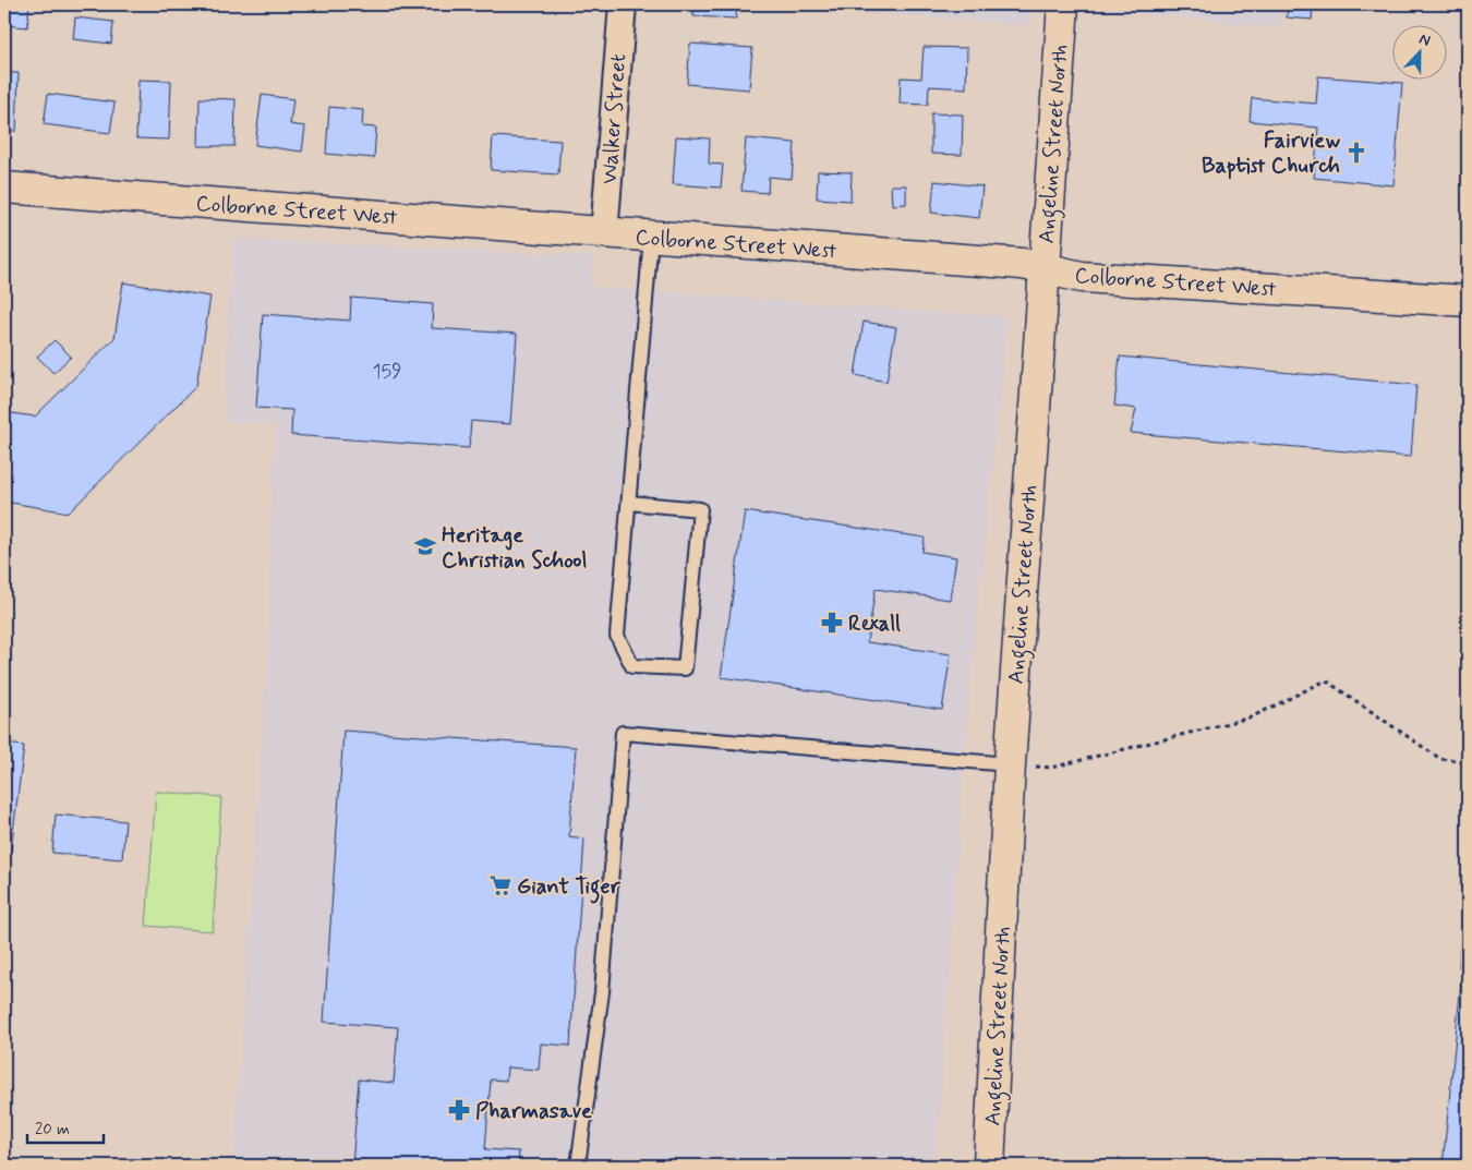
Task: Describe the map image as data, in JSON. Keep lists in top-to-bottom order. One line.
{"streets":{"main road":["Angeline Street North","Colborne Street West"],"street":["Walker Street"]},"crossings":[["Walker Street","Colborne Street West"],["Angeline Street North","Colborne Street West"]],"places":{"church":["Fairview Baptist Church"],"school or university":["Heritage Christian School"],"pharmacy":["Rexall","Pharmasave"],"supermarket":["Giant Tiger"]},"house_numbers":["159"],"scale_bar":"20 m","north":"top"}
